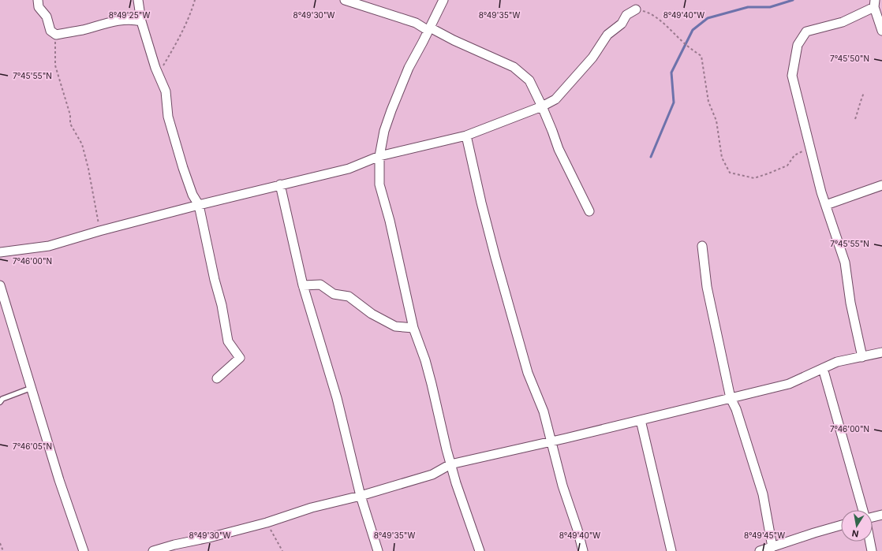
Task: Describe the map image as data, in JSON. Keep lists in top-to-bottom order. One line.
{"north":"bottom","coordinates":["8°49'25\"W","8°49'30\"W","8°49'35\"W","8°49'40\"W","7°45'50\"N","7°45'55\"N","7°46'00\"N","7°46'05\"N","8°49'45\"W"]}
